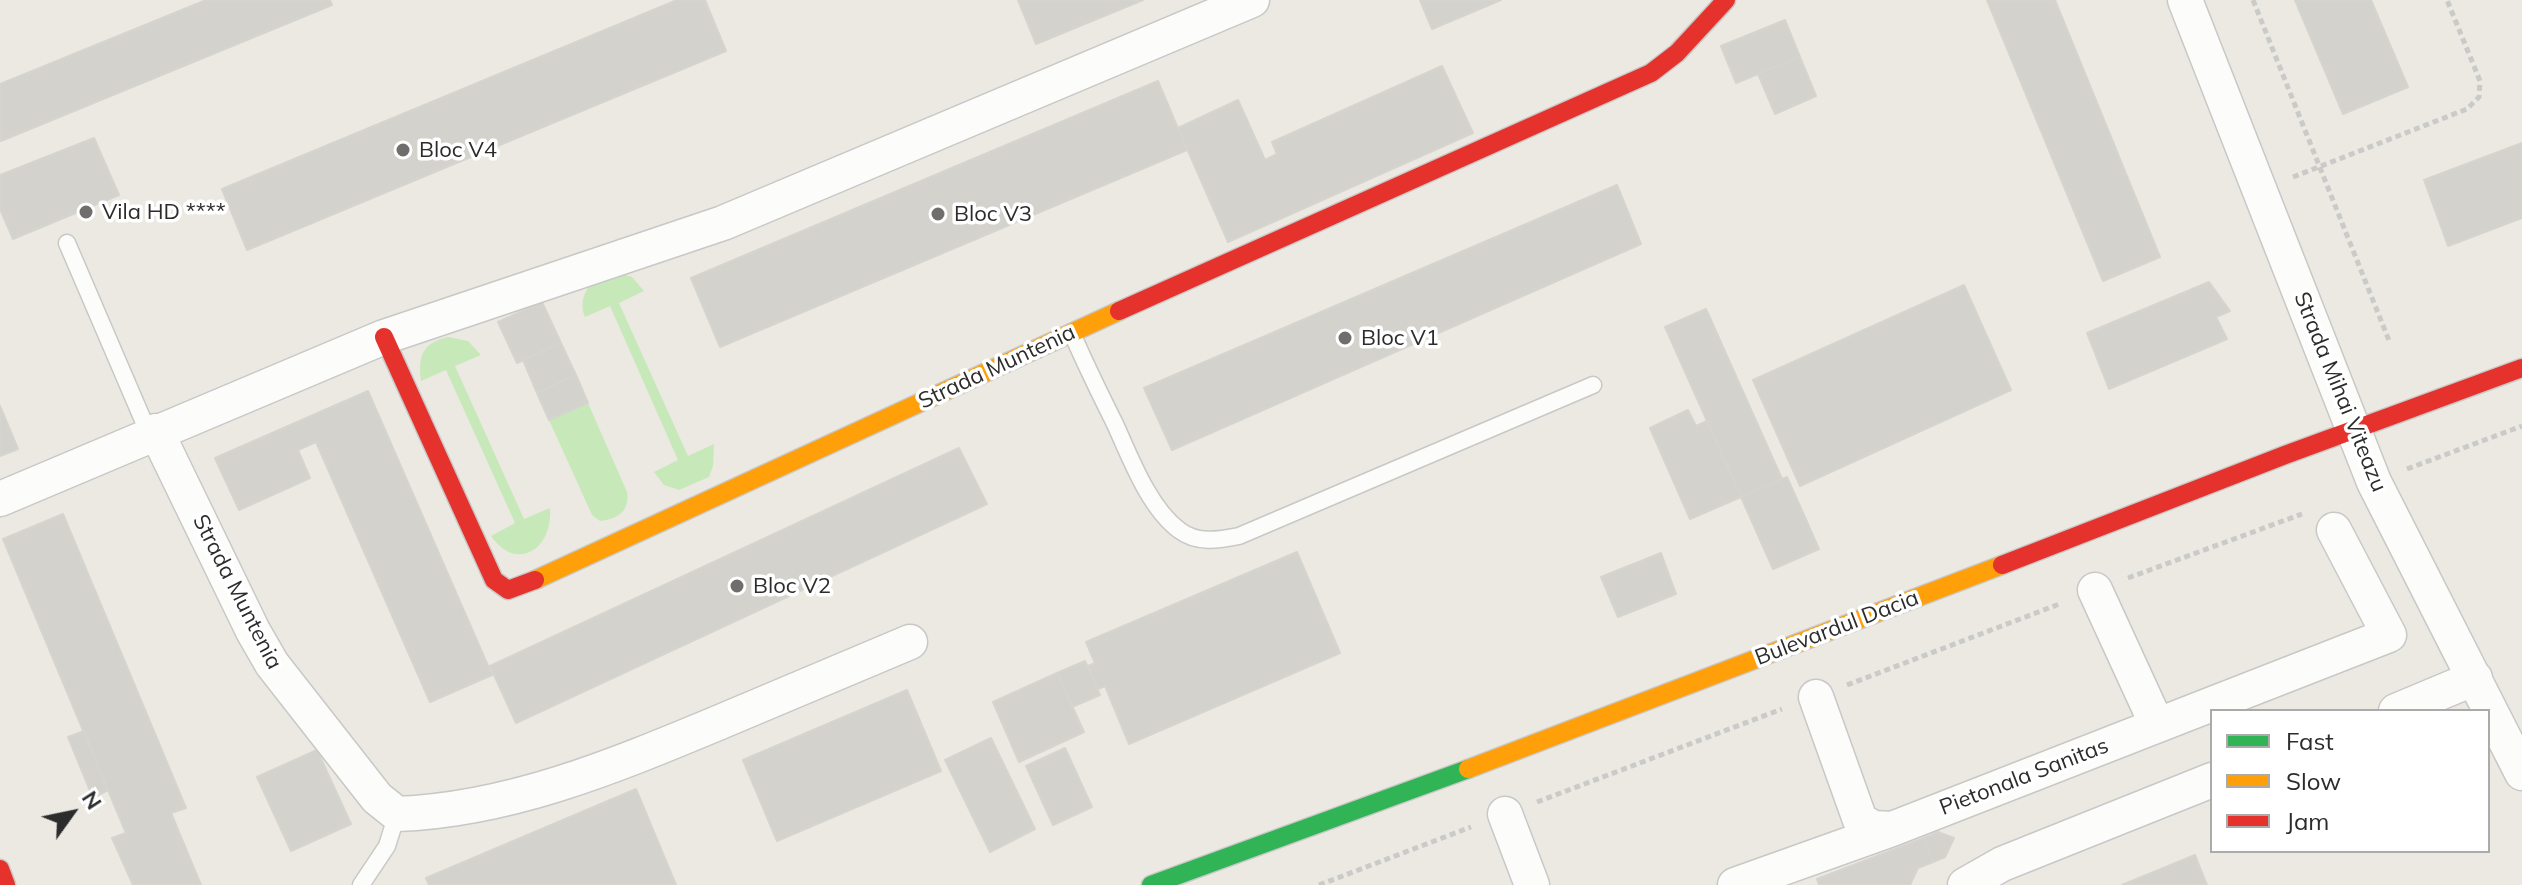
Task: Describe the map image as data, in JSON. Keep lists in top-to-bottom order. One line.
{"streets":{"street":["Strada Muntenia","Strada Mihai Viteazu","Bulevardul Dacia","Pietonala Sanitas"]},"crossings":[["Strada Mihai Viteazu","Bulevardul Dacia"]],"places":["Bloc V4","Vila HD ****","Bloc V3","Bloc V1","Bloc V2"],"legend":["Fast","Slow","Jam"],"north":"top right"}
